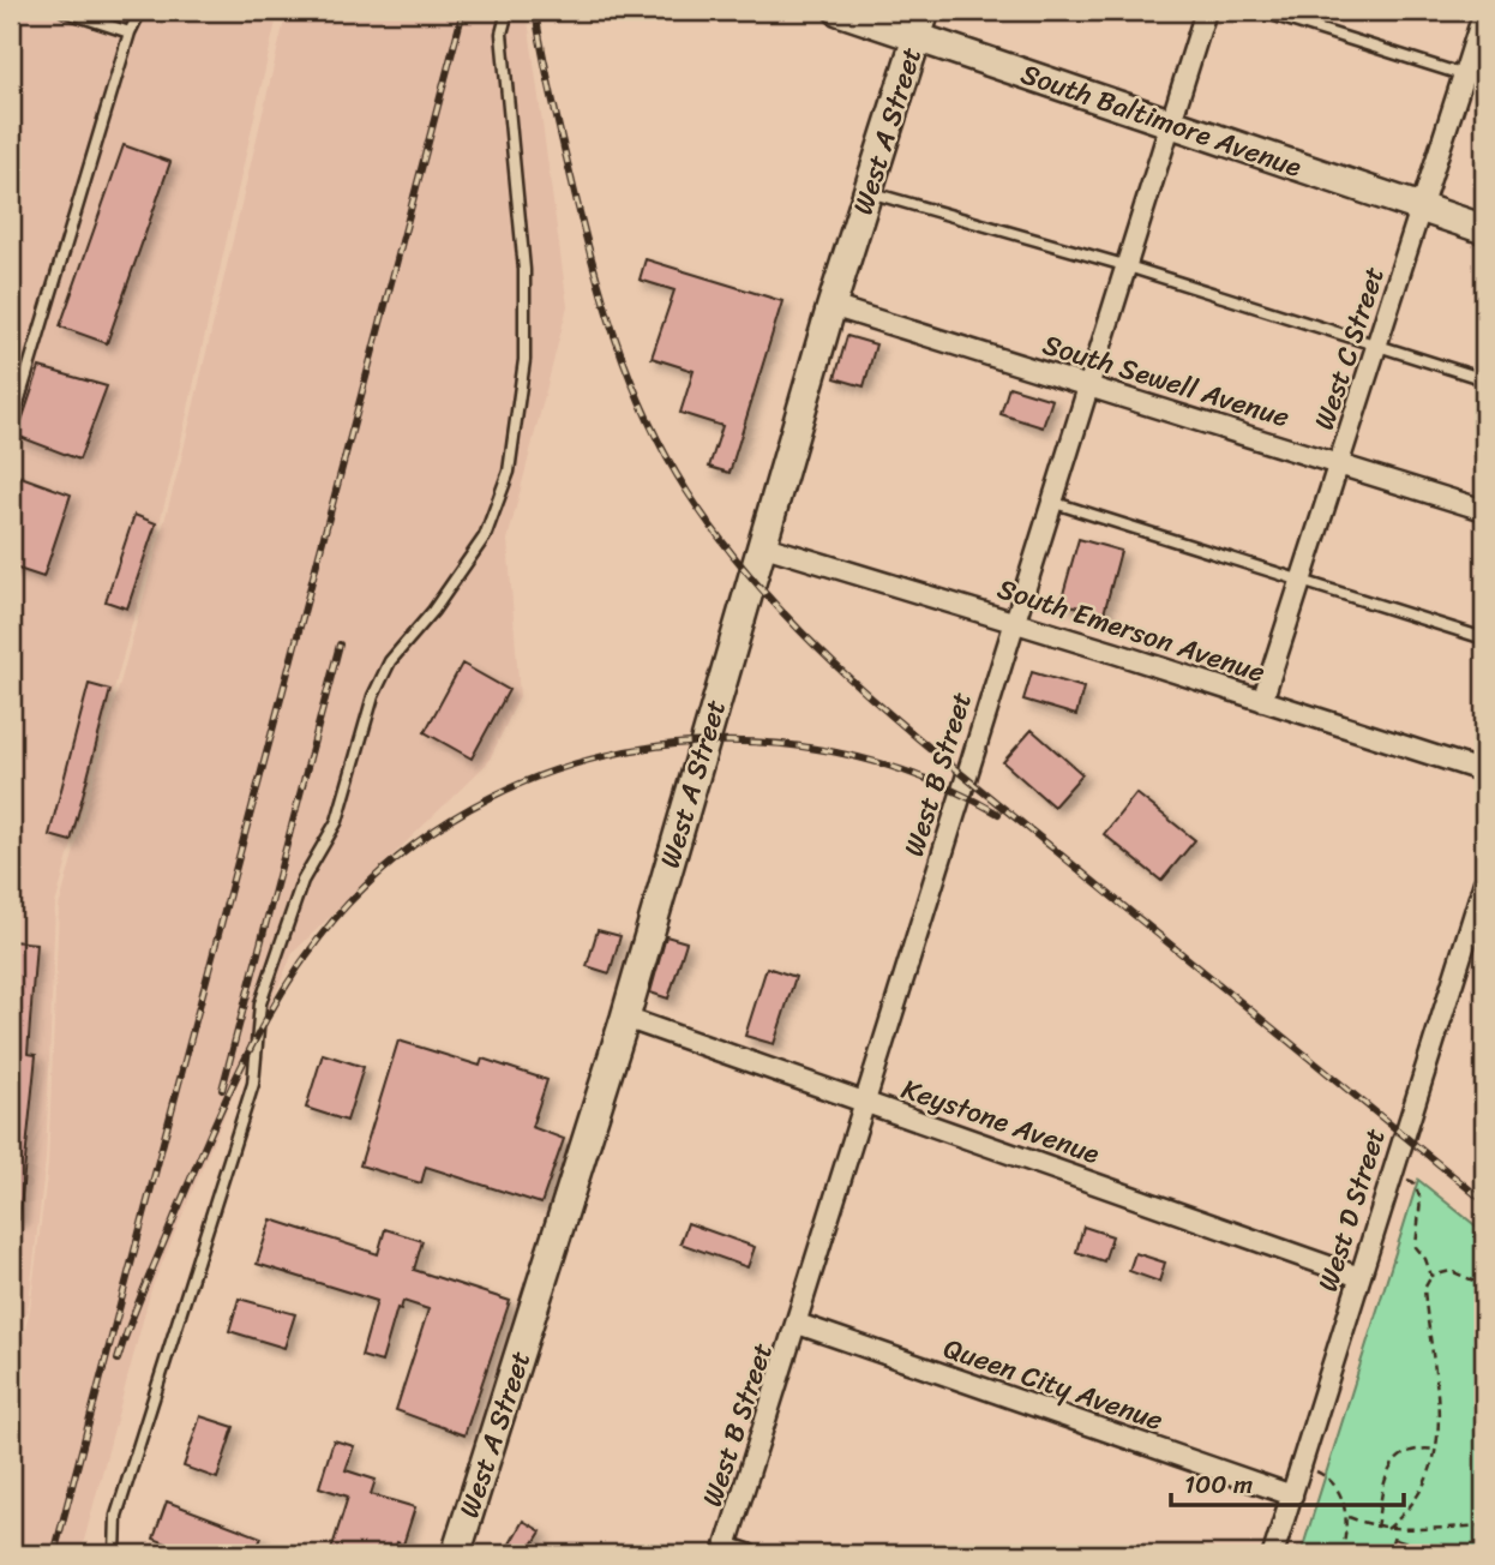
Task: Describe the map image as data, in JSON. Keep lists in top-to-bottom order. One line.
{"streets":{"street":["South Baltimore Avenue","West A Street","West C Street","South Sewell Avenue","South Emerson Avenue","West B Street","Keystone Avenue","West D Street","Queen City Avenue"]},"crossings":[["South Baltimore Avenue","West A Street"],["South Baltimore Avenue","West C Street"],["South Baltimore Avenue","West B Street"],["West A Street","South Sewell Avenue"],["West A Street","South Emerson Avenue"],["West A Street","Keystone Avenue"],["West C Street","South Sewell Avenue"],["West C Street","South Emerson Avenue"],["South Sewell Avenue","West B Street"],["South Emerson Avenue","West B Street"],["West B Street","Keystone Avenue"],["West B Street","Queen City Avenue"],["Keystone Avenue","West D Street"],["West D Street","Queen City Avenue"]],"scale_bar":"100 m"}
